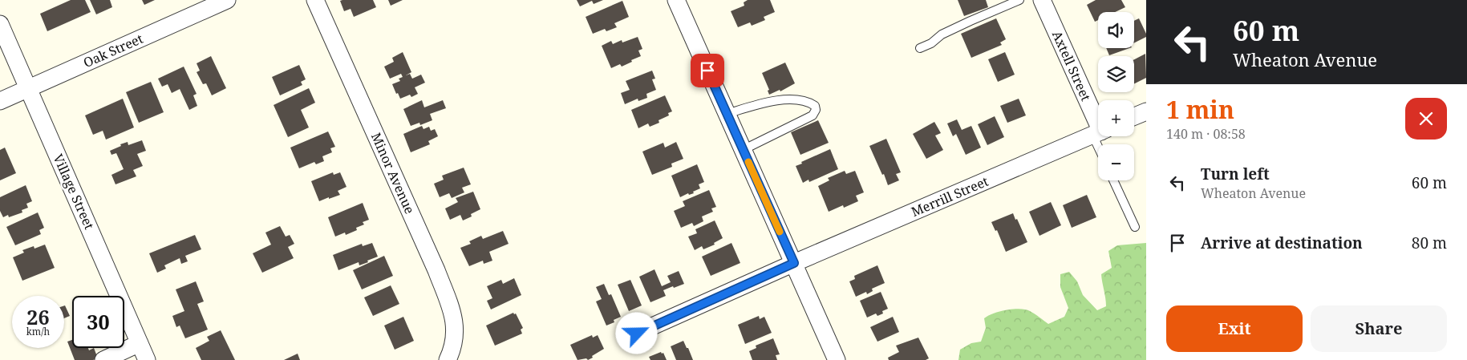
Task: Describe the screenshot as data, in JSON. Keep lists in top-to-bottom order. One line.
{"streets":{"street":["Oak Street","Axtell Street","Minor Avenue","Village Street","Merrill Street"]},"crossings":[["Oak Street","Village Street"]],"page":{"turn":["60 m","Wheaton Avenue"],"map_buttons":["+","−"],"heading":["1 min","140 m · 08:58"],"list":[{"name":"Turn left","note":"Wheaton Avenue","value":"60 m"},{"name":"Arrive at destination","value":"80 m"}],"speed":"26 km/h","limit":"30","buttons":["Exit","Share"]}}
